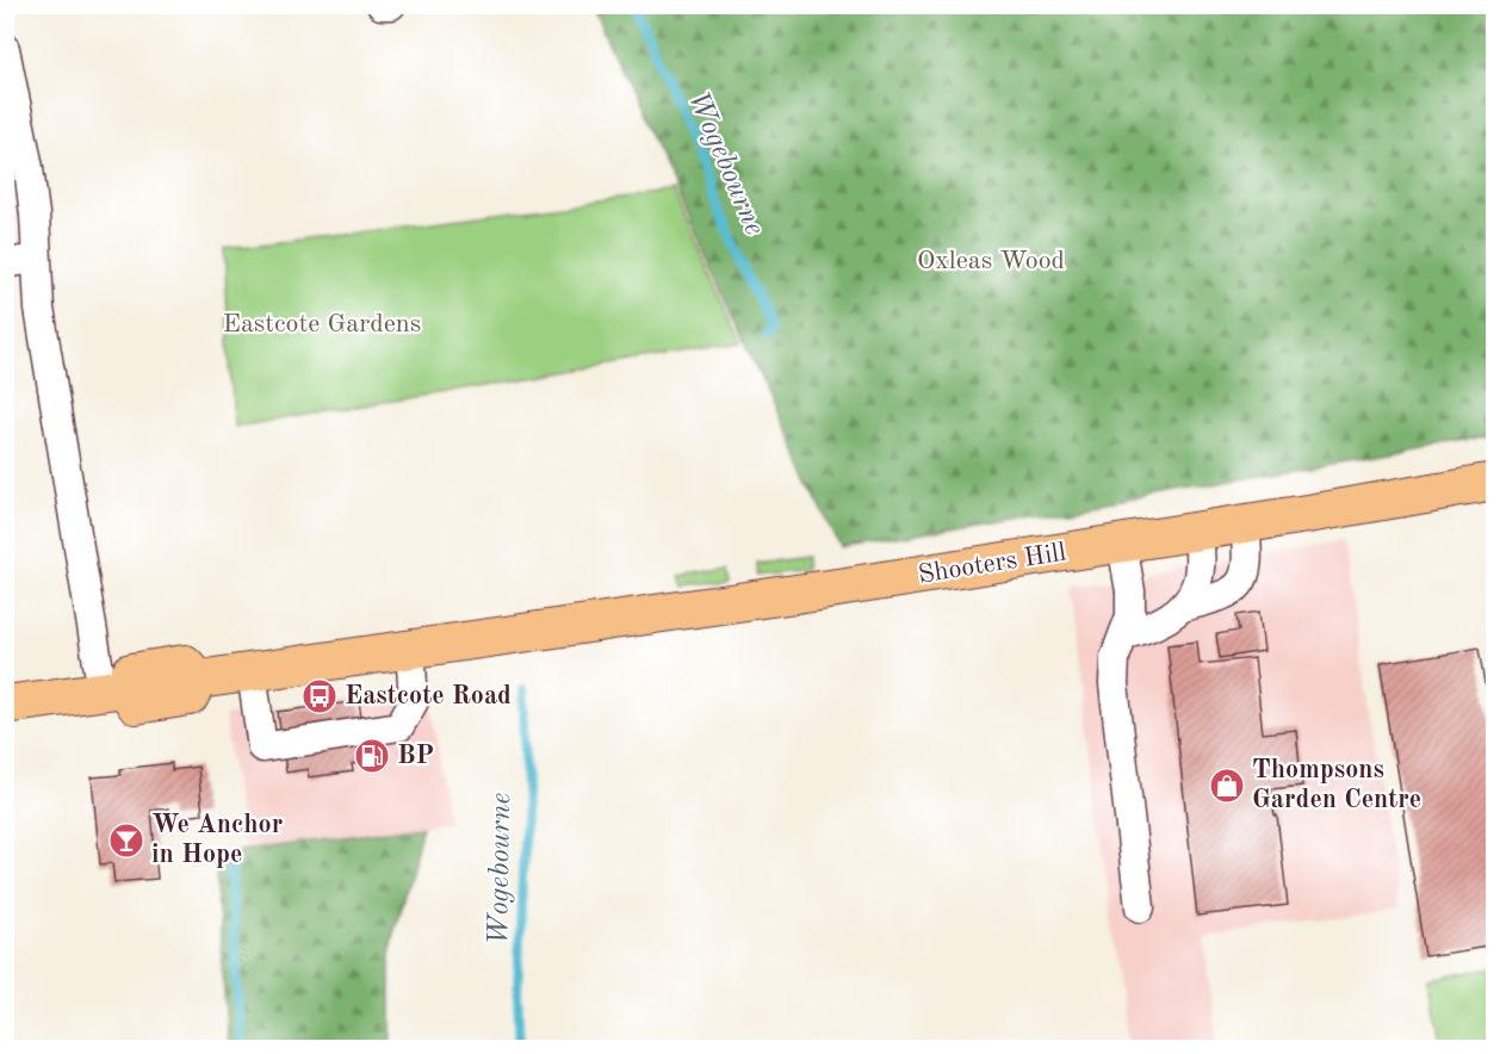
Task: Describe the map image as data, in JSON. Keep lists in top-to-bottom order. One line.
{"streets":{"main road":["Shooters Hill"]},"water":["Wogebourne"],"parks":["Oxleas Wood","Eastcote Gardens"],"places":{"bus stop":["Eastcote Road"],"fuel station":["BP"],"shop":["Thompsons Garden Centre"],"bar":["We Anchor in Hope"]}}
